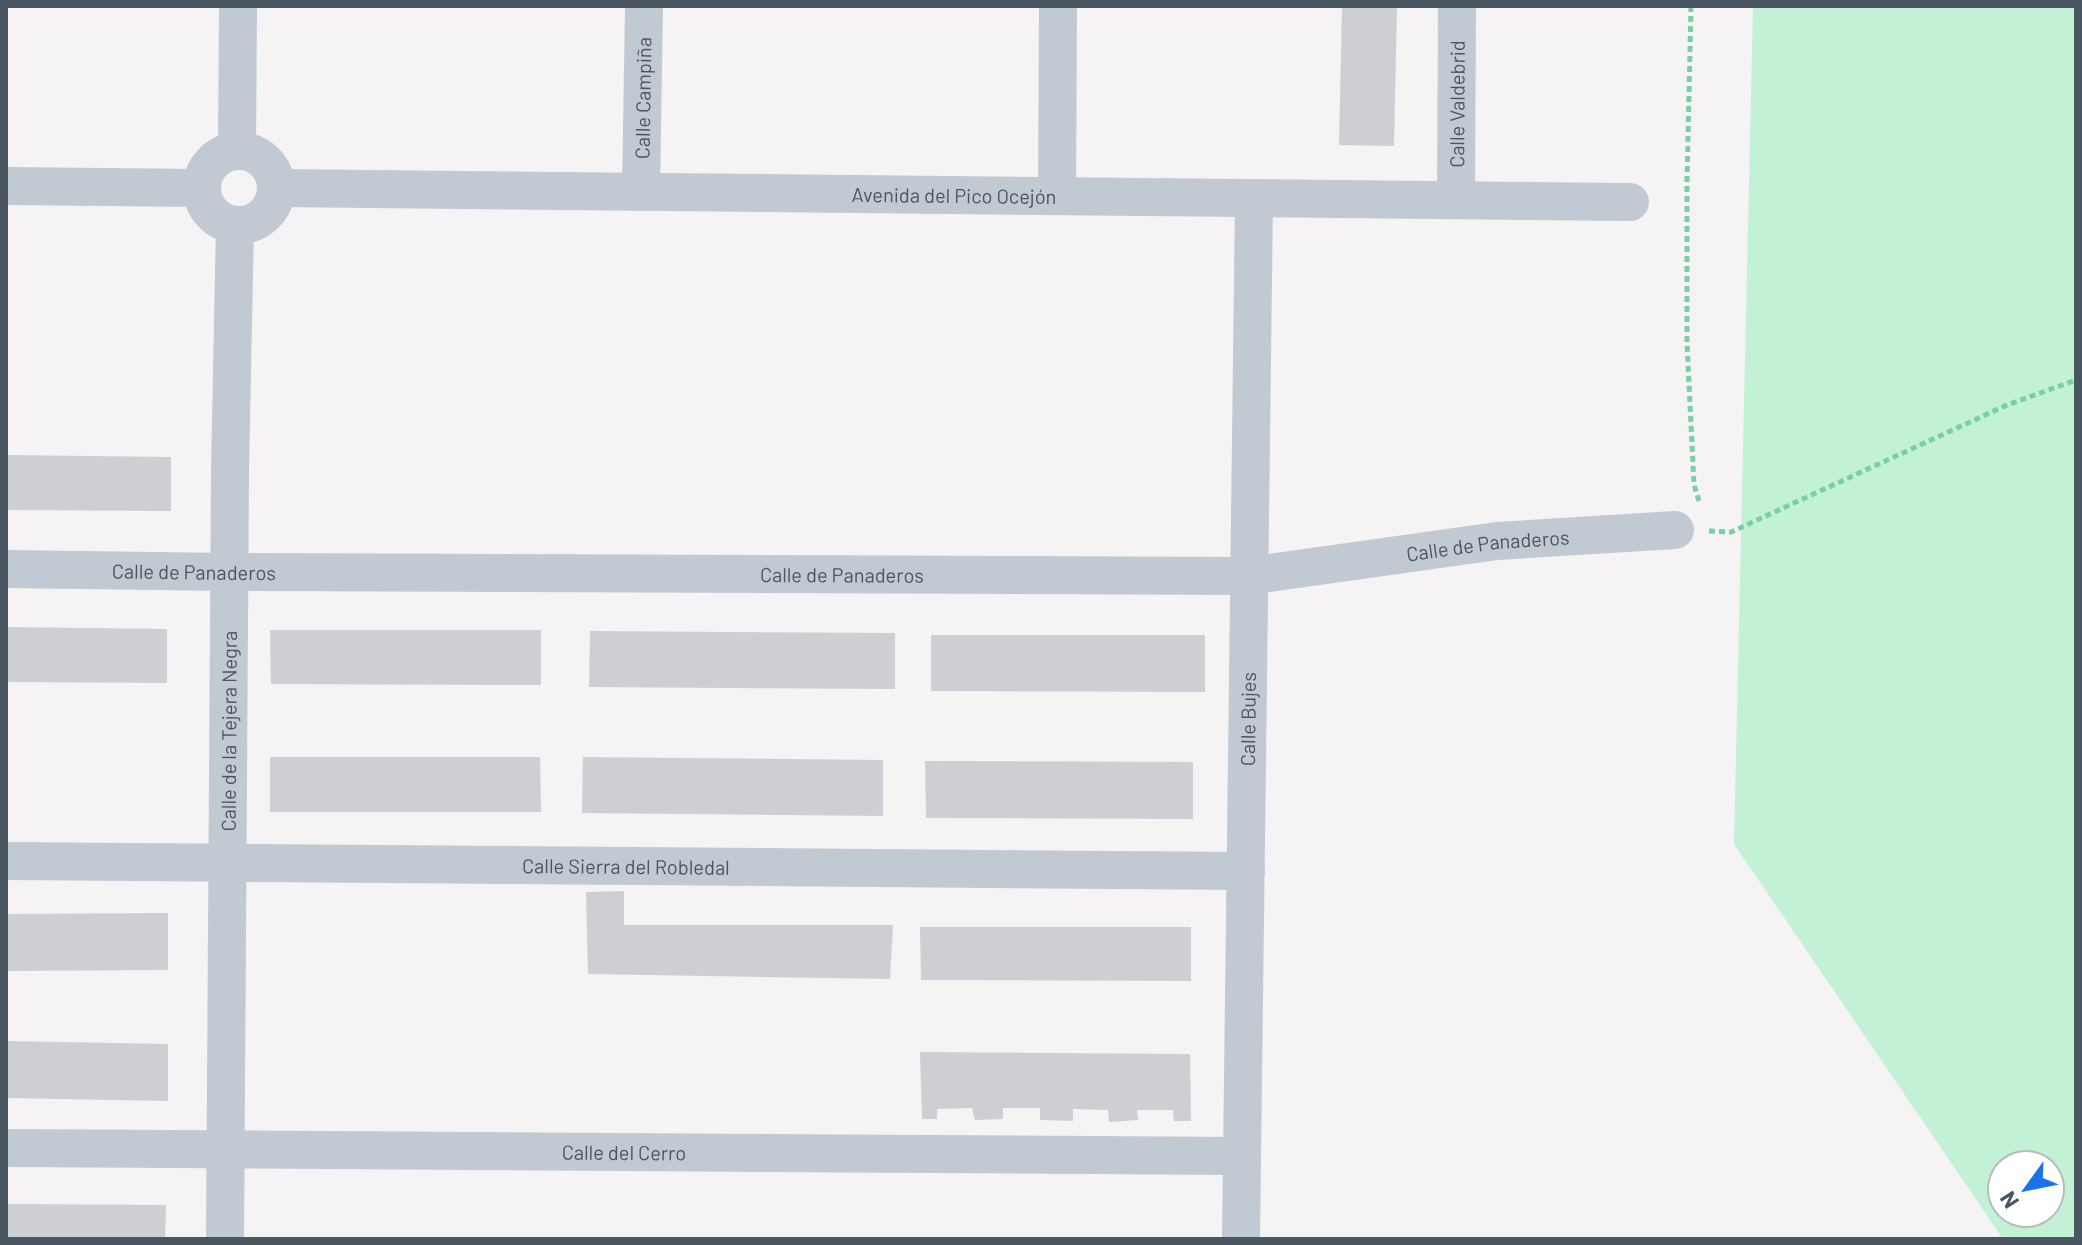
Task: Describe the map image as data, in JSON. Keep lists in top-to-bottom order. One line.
{"streets":{"street":["Calle Campiña","Calle Valdebrid","Avenida del Pico Ocejón","Calle de Panaderos","Calle Bujes","Calle de la Tejera Negra","Calle Sierra del Robledal","Calle del Cerro"]},"crossings":[["Calle Campiña","Avenida del Pico Ocejón"],["Calle Valdebrid","Avenida del Pico Ocejón"],["Avenida del Pico Ocejón","Calle Bujes"],["Avenida del Pico Ocejón","Calle de la Tejera Negra"],["Calle de Panaderos","Calle Bujes"],["Calle de Panaderos","Calle de la Tejera Negra"],["Calle Bujes","Calle Sierra del Robledal"],["Calle Bujes","Calle del Cerro"],["Calle de la Tejera Negra","Calle Sierra del Robledal"],["Calle de la Tejera Negra","Calle del Cerro"]],"north":"bottom left"}
